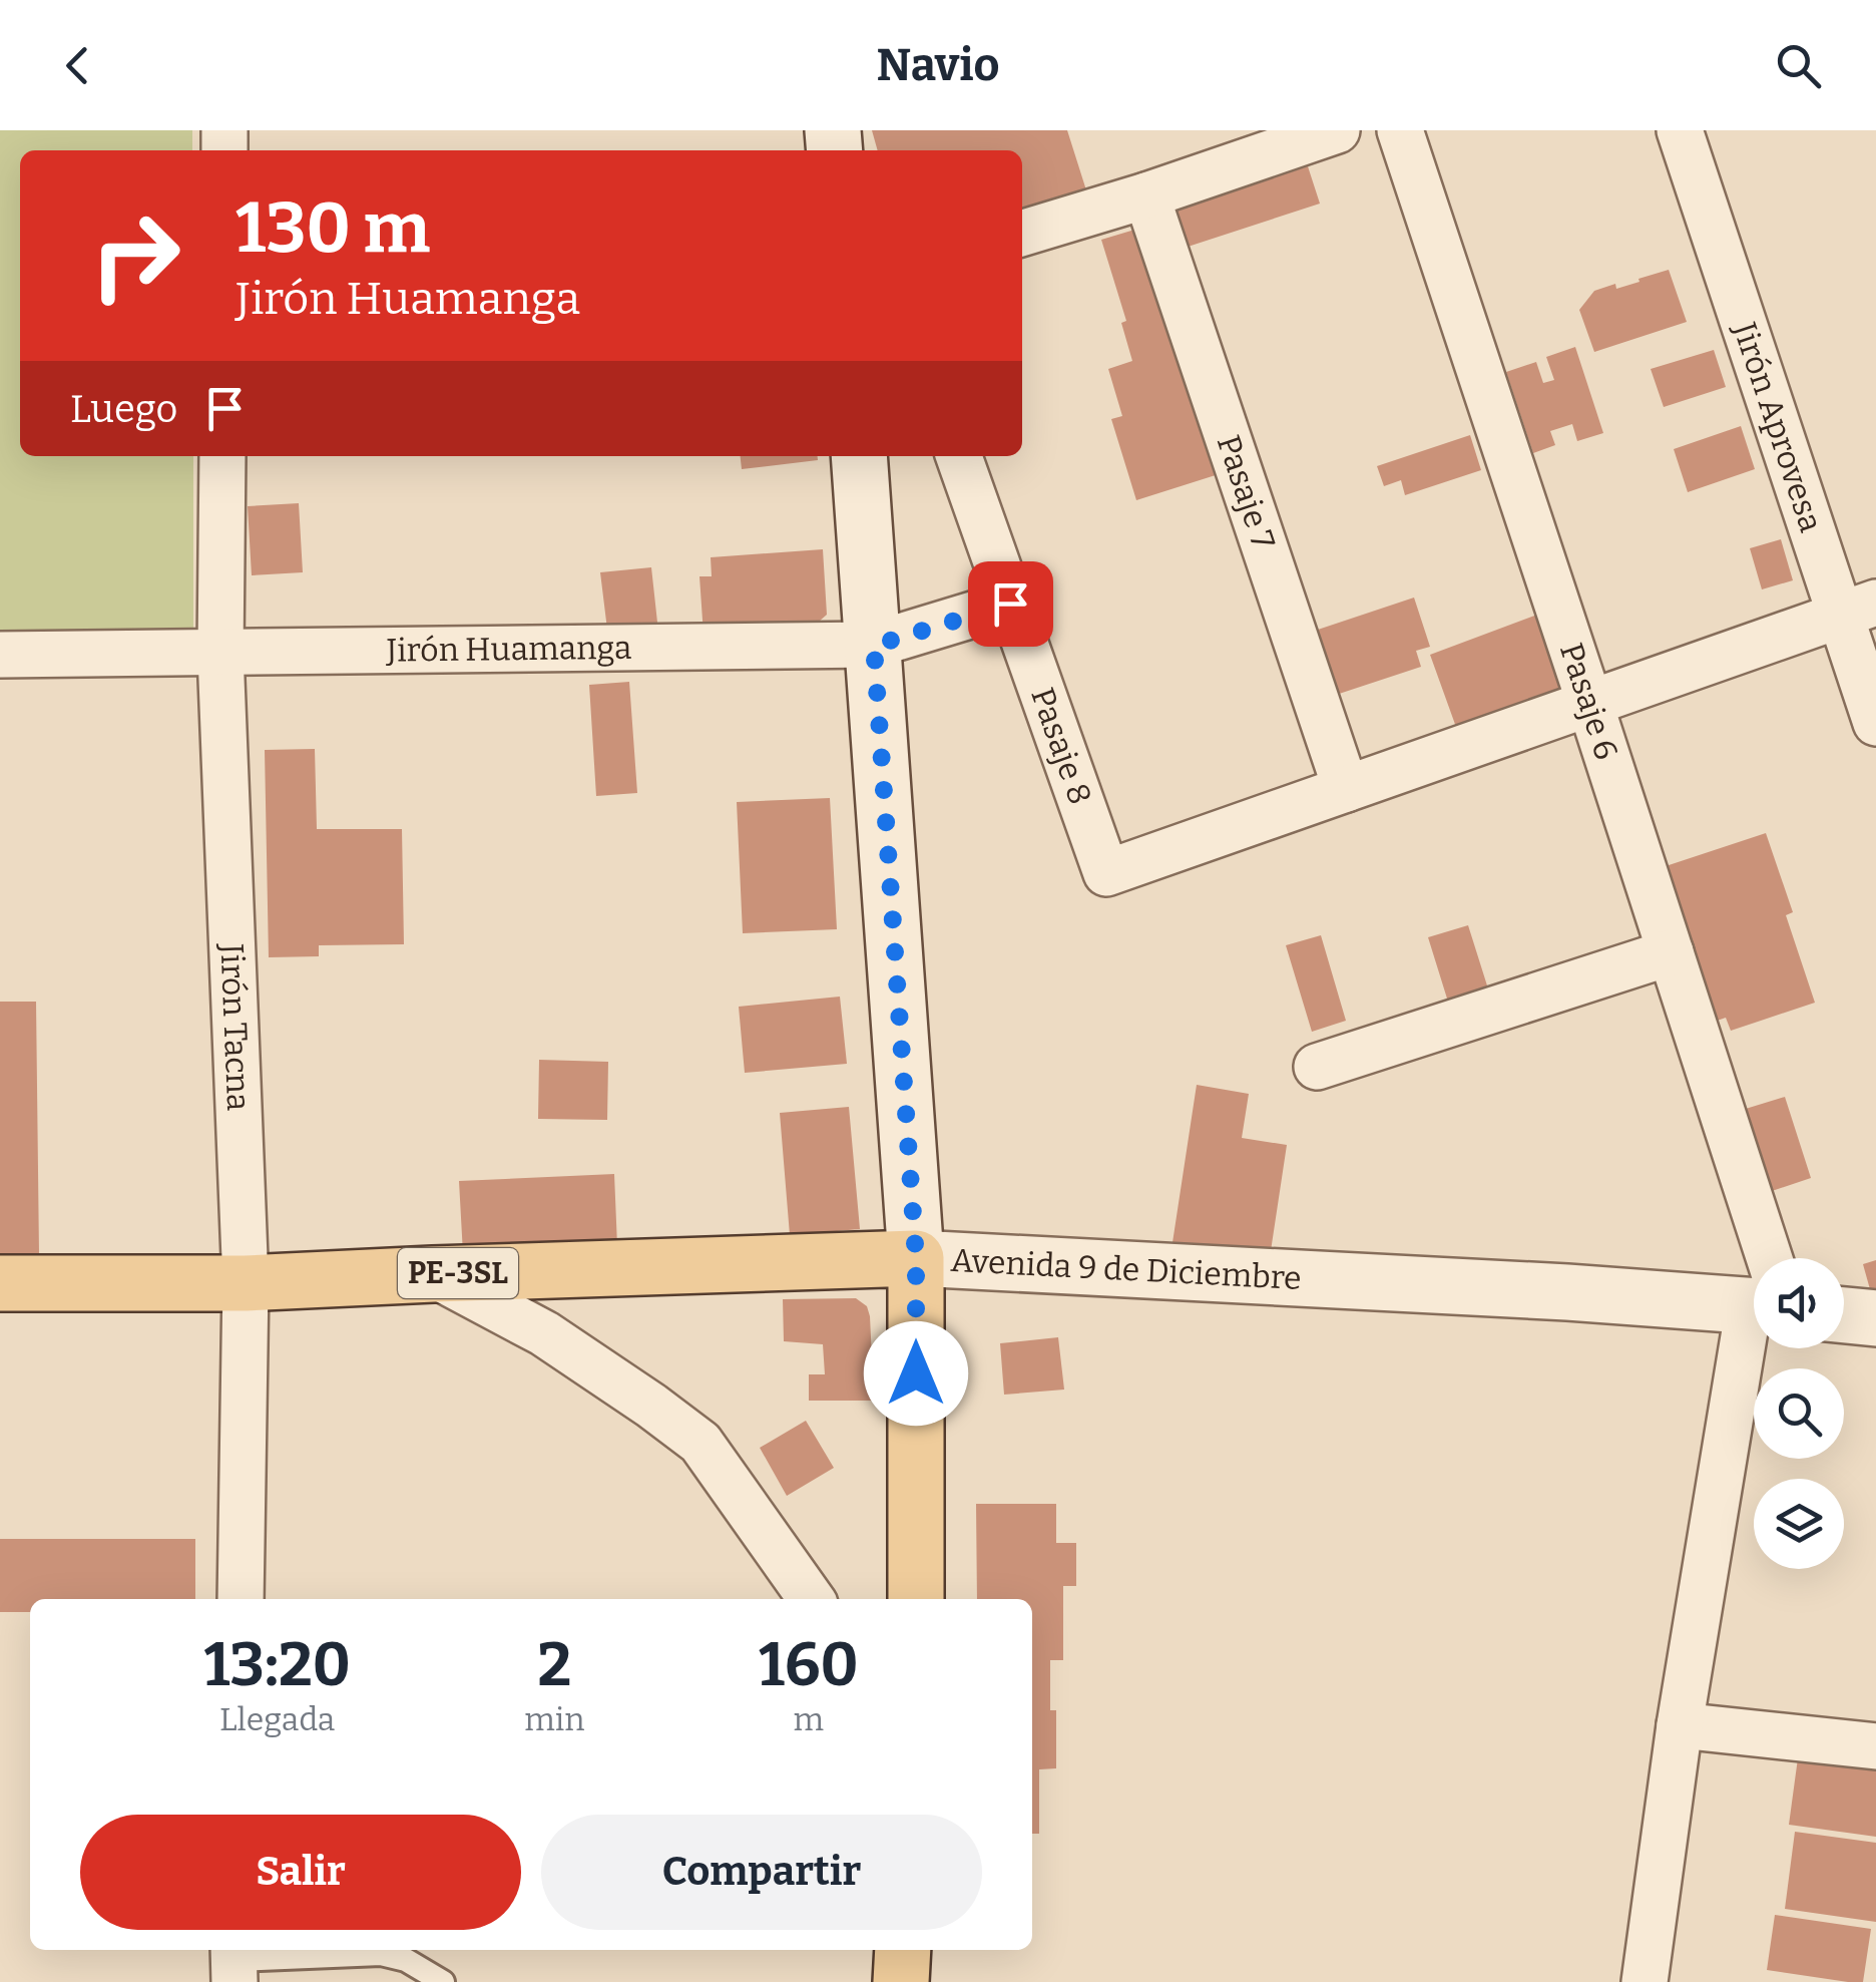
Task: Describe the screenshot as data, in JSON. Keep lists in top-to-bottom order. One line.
{"streets":{"main road":["Avenida 9 de Diciembre","PE-3SL"],"street":["Jirón Aprovesa","Pasaje 7","Jirón Huamanga","Pasaje 6","Pasaje 8","Jirón Tacna"]},"crossings":[["Pasaje 7","Pasaje 8"],["Jirón Huamanga","Pasaje 8"],["Jirón Huamanga","Jirón Tacna"],["Jirón Tacna","Avenida 9 de Diciembre"]],"page":{"header":"Navio","turn":["130 m","Jirón Huamanga"],"then":"Luego","eta":["13:20","Llegada","2","min","160","m"],"buttons":["Salir","Compartir"]}}
